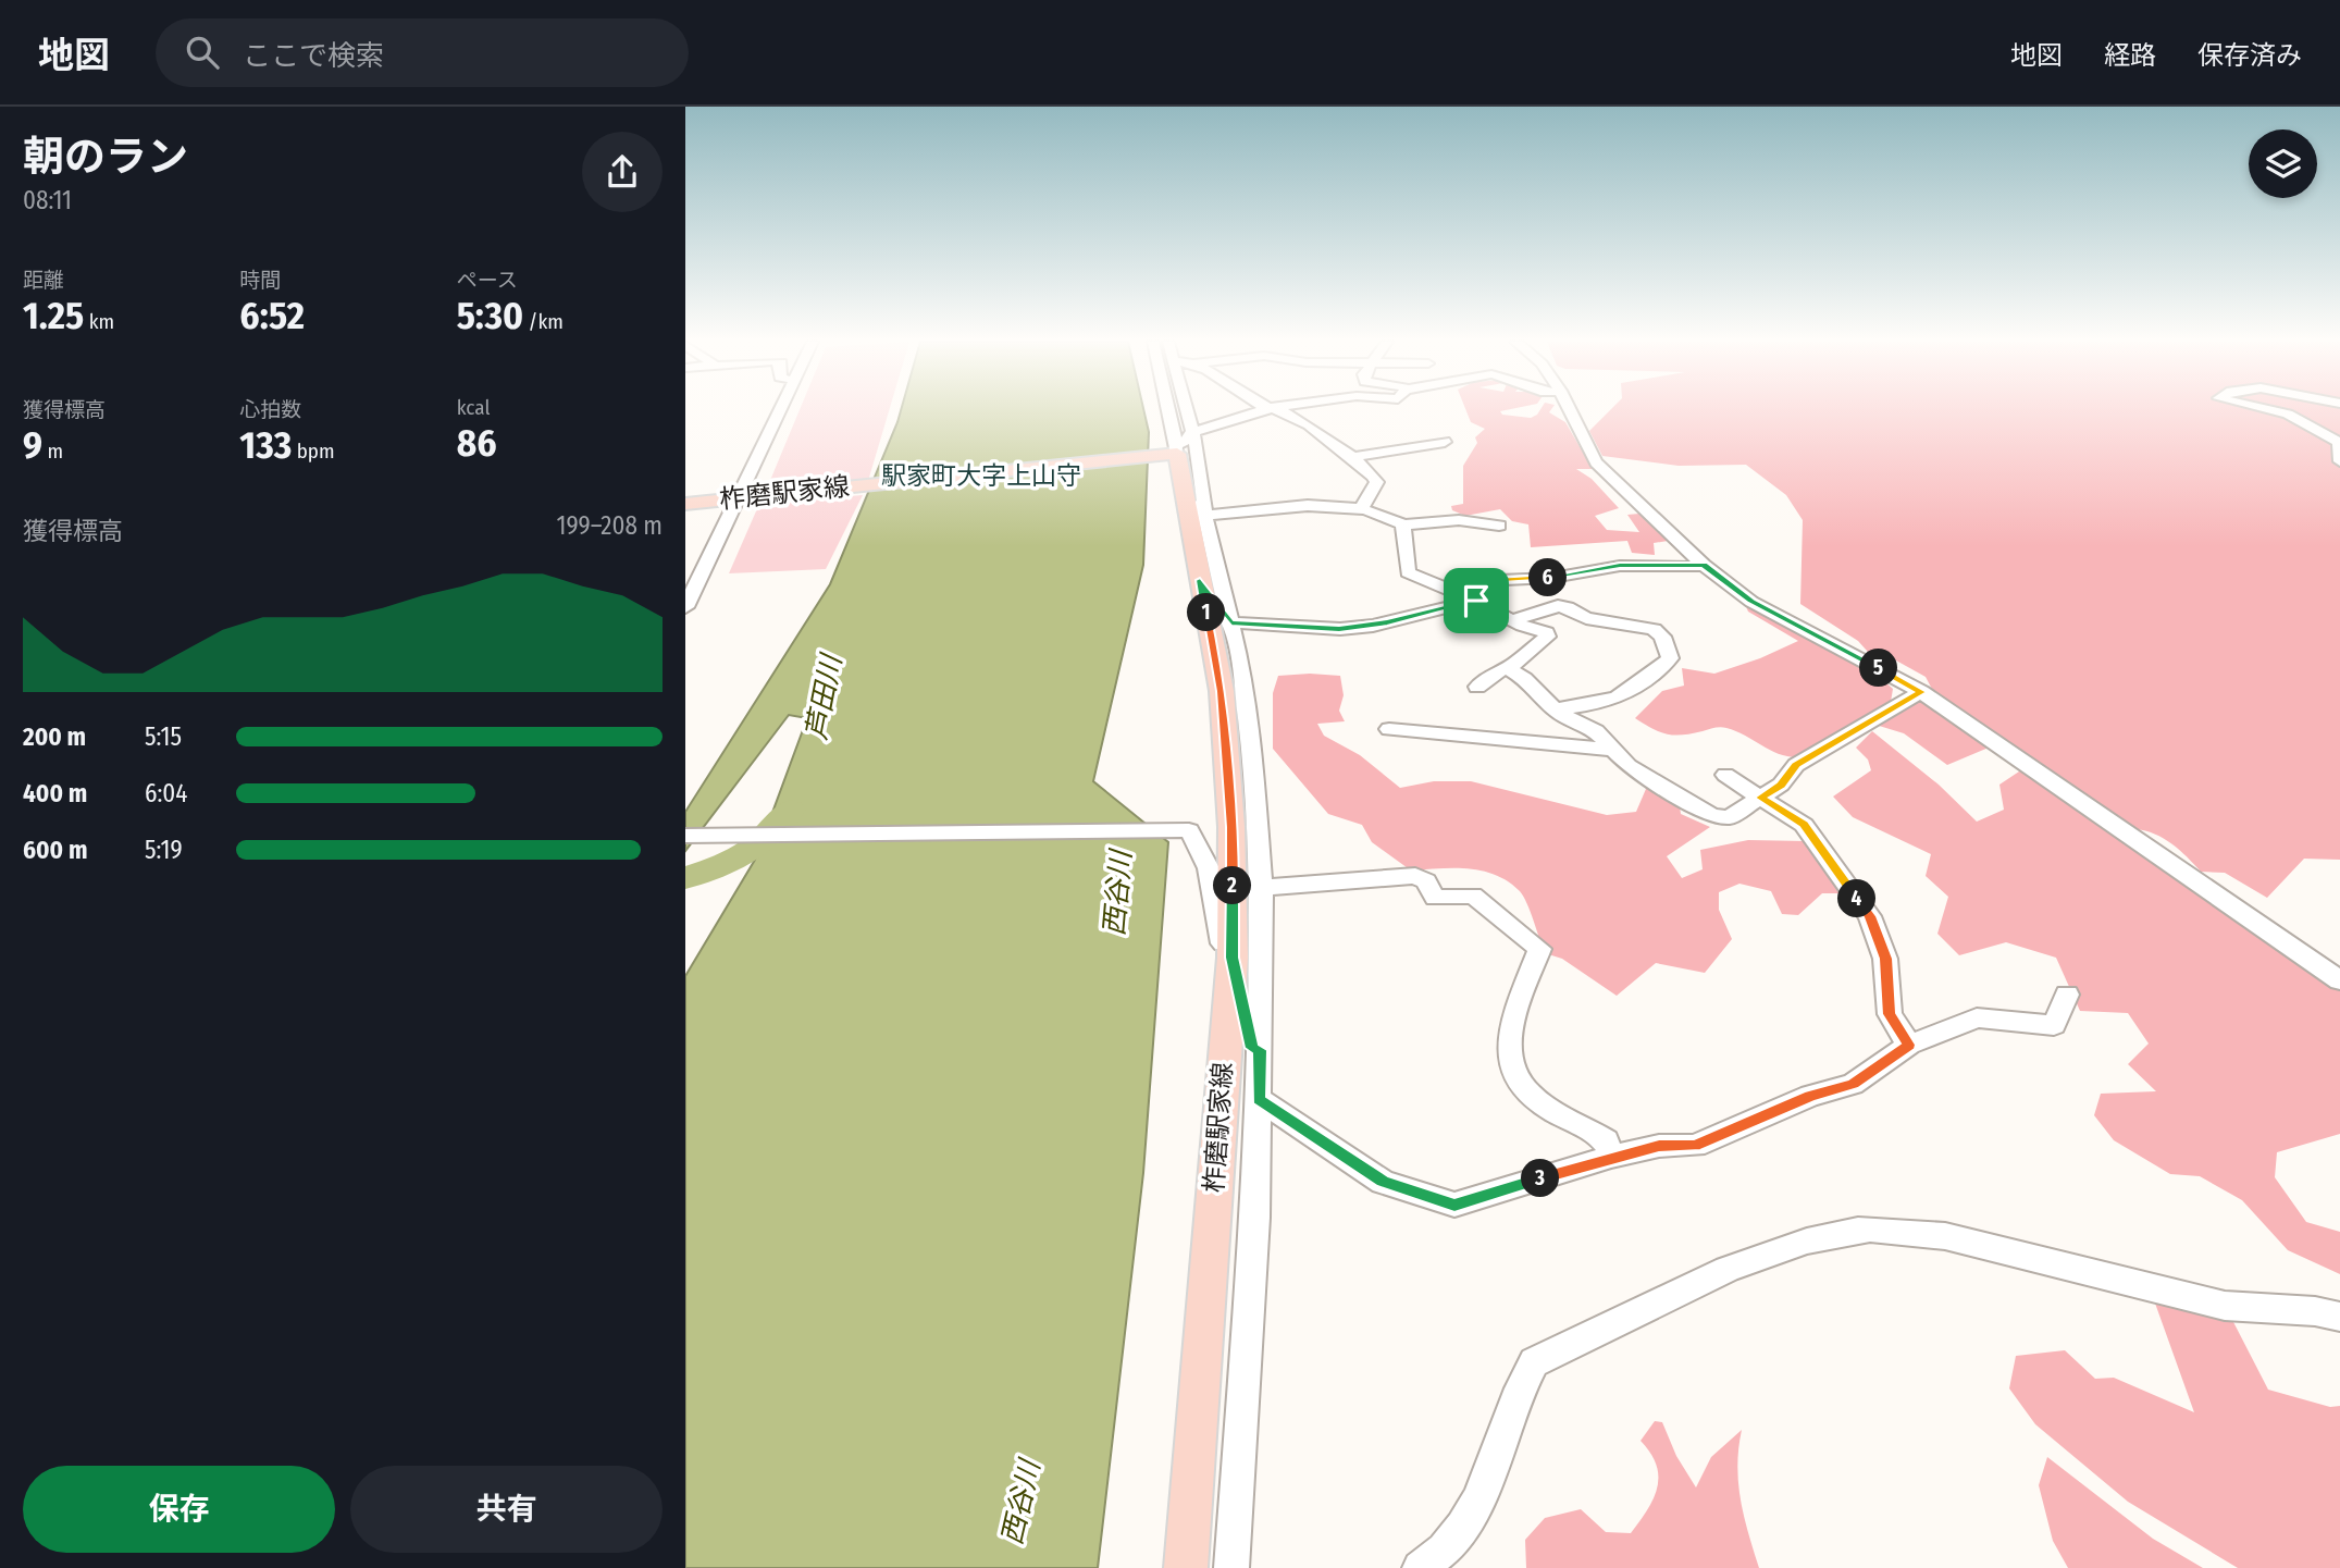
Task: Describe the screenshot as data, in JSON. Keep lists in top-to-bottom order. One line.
{"streets":{"main road":["柞磨駅家線"]},"districts":["駅家町大字上山守"],"water":["芦田川","西谷川"],"page":{"header":"地図","search":"ここで検索","nav":["地図","経路","保存済み"],"heading":["朝のラン","08:11"],"stats":[["距離","1.25 km"],["時間","6:52"],["ペース","5:30 /km"],["獲得標高","9 m"],["心拍数","133 bpm"],["kcal","86"]],"chart":["獲得標高","199–208 m"],"pins":["6","1","5","2","4","3"],"list":[{"name":"200 m","note":"5:15"},{"name":"400 m","note":"6:04"},{"name":"600 m","note":"5:19"}],"buttons":["保存","共有"]}}
